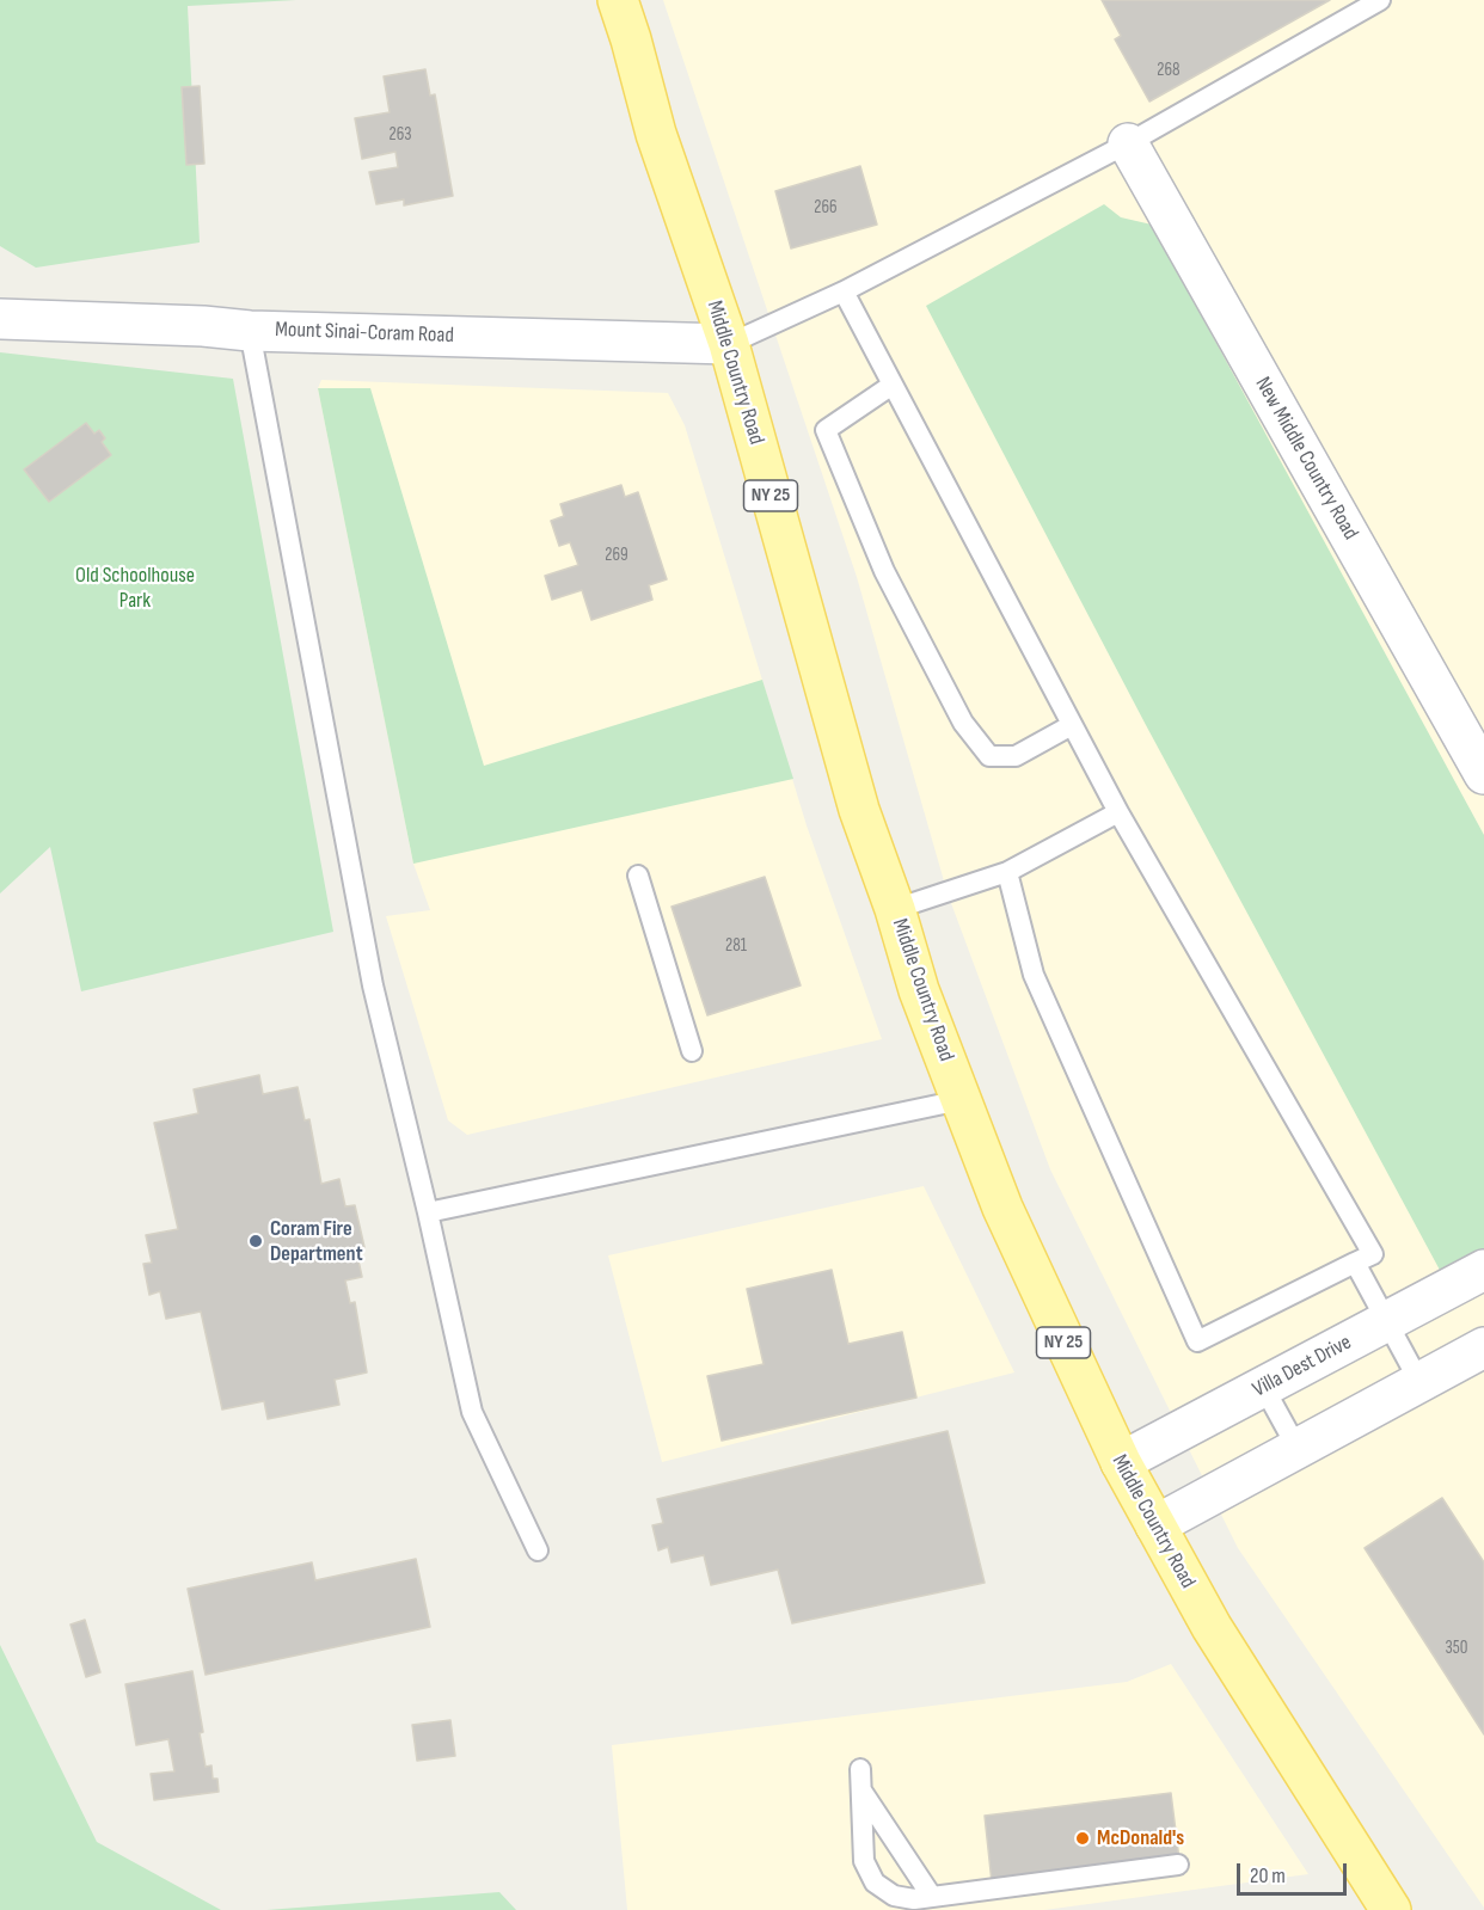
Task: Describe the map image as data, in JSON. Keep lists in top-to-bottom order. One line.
{"streets":{"main road":["Middle Country Road","NY 25"],"street":["Mount Sinai-Coram Road","New Middle Country Road","Villa Dest Drive"]},"crossings":[["Mount Sinai-Coram Road","Middle Country Road"],["Middle Country Road","Villa Dest Drive"]],"parks":["Old Schoolhouse Park"],"places":["Coram Fire Department","McDonald's"],"house_numbers":["268","263","266","269","281","350"],"scale_bar":"20 m"}
